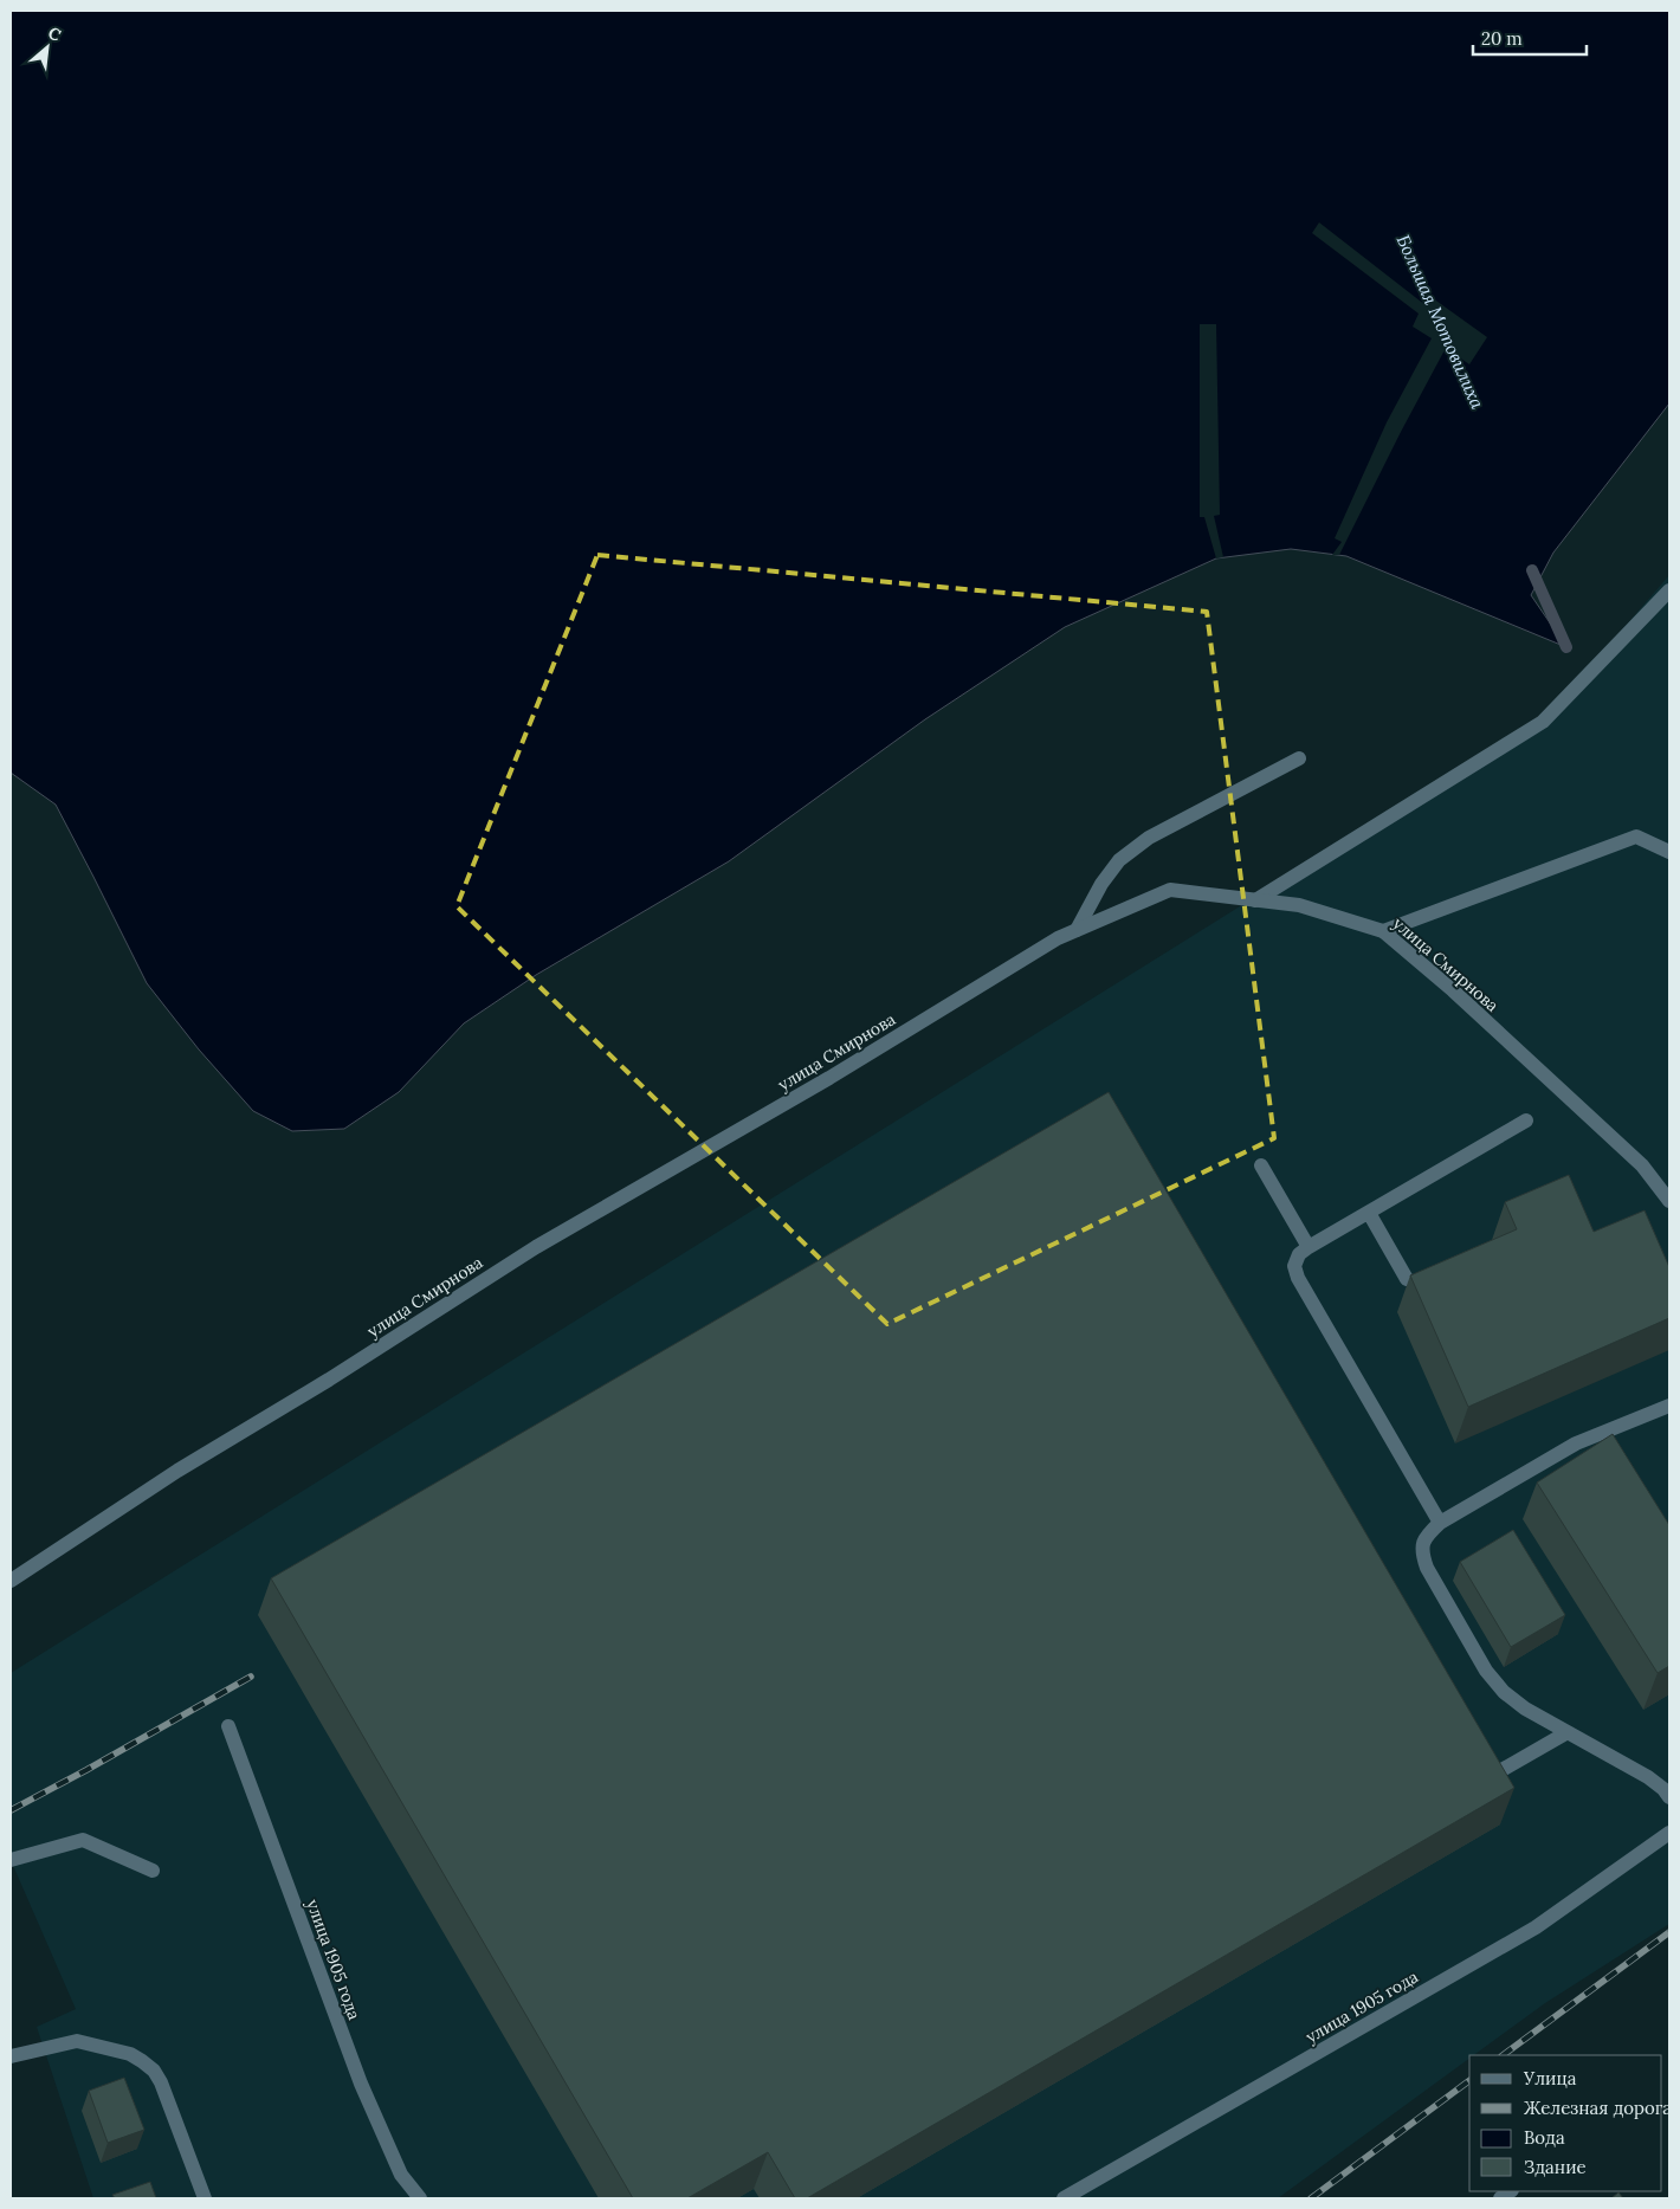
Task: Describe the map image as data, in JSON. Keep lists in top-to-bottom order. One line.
{"streets":{"street":["улица Смирнова","улица 1905 года"]},"water":["Большая Мотовилиха"],"legend":["Улица","Железная дорога","Вода","Здание"],"scale_bar":"20 m","north":"top right"}
